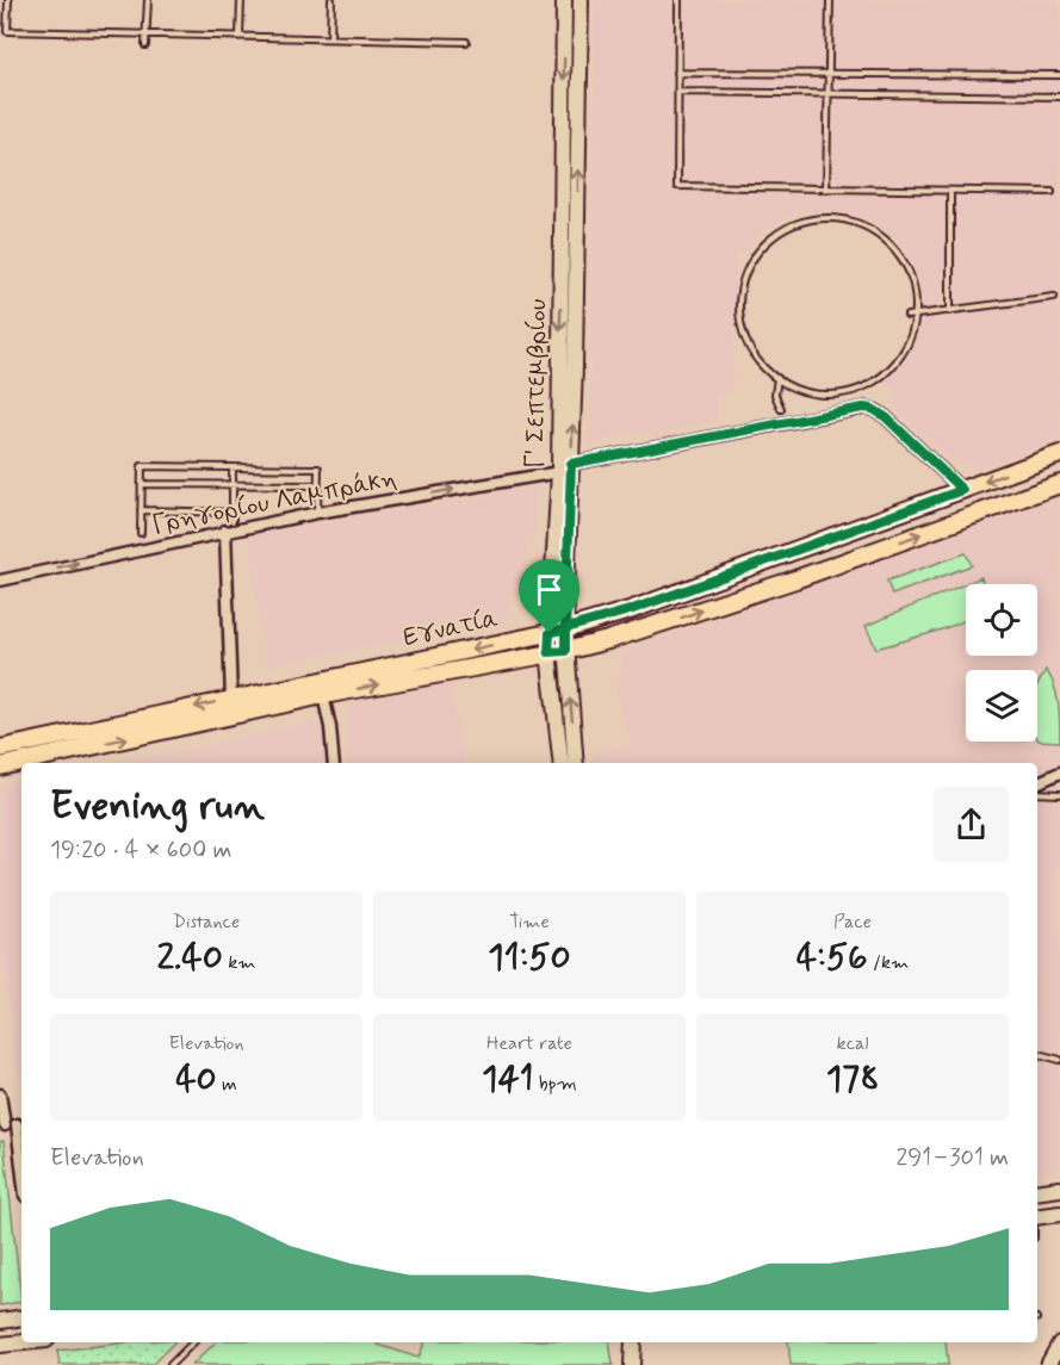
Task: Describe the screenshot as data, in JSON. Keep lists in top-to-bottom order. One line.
{"streets":{"main road":["Γ' Σεπτεμβρίου","Εγνατία"],"street":["Γρηγορίου Λαμπράκη"]},"crossings":[["Γ' Σεπτεμβρίου","Γρηγορίου Λαμπράκη"],["Γ' Σεπτεμβρίου","Εγνατία"],["Γρηγορίου Λαμπράκη","Εγνατία"]],"one_way":["Γρηγορίου Λαμπράκη"],"page":{"heading":["Evening run","19:20 · 4 × 600 m"],"stats":[["Distance","2.40 km"],["Time","11:50"],["Pace","4:56 /km"],["Elevation","40 m"],["Heart rate","141 bpm"],["kcal","178"]],"chart":["Elevation","291–301 m"]}}
